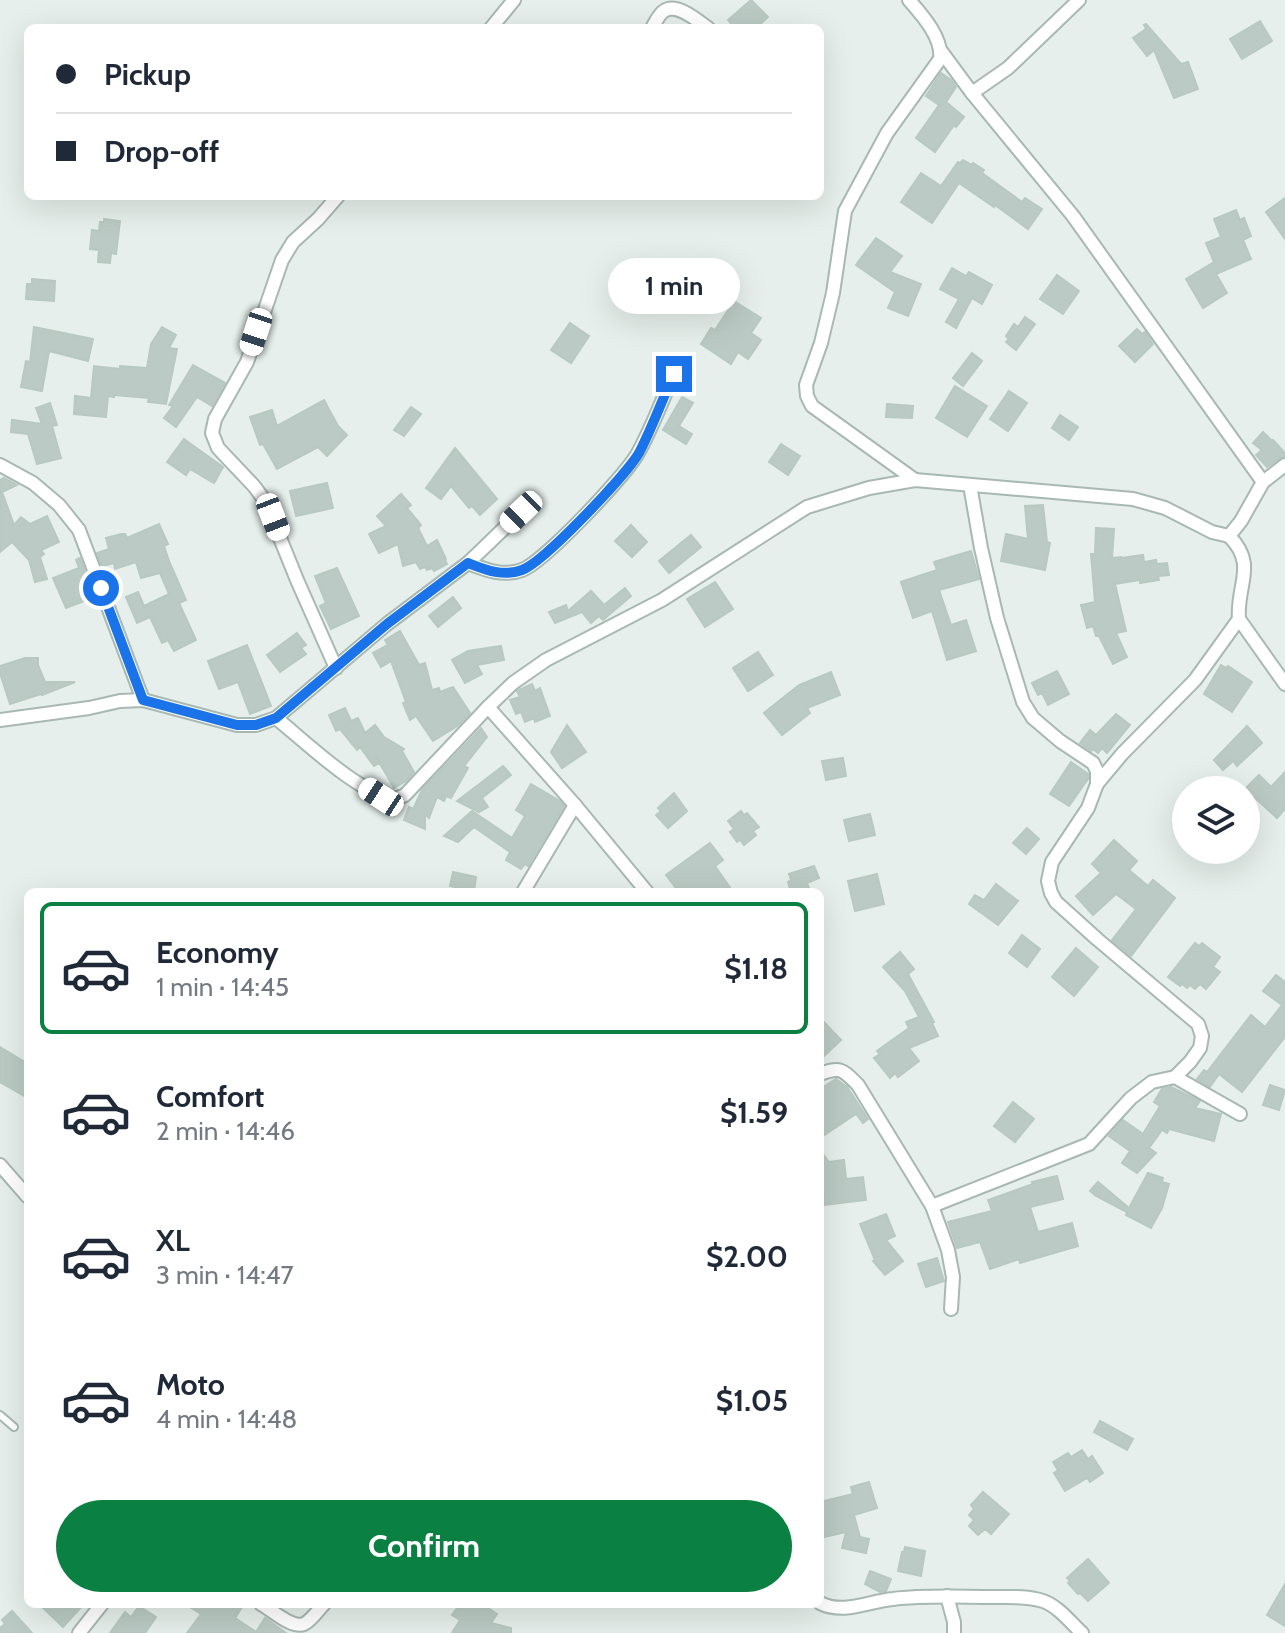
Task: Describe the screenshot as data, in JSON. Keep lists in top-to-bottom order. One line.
{"page":{"banner":["Pickup","Drop-off"],"bubble":"1 min","list":[{"name":"Economy","note":"1 min · 14:45","value":"$1.18"},{"name":"Comfort","note":"2 min · 14:46","value":"$1.59"},{"name":"XL","note":"3 min · 14:47","value":"$2.00"},{"name":"Moto","note":"4 min · 14:48","value":"$1.05"}],"buttons":"Confirm"}}
